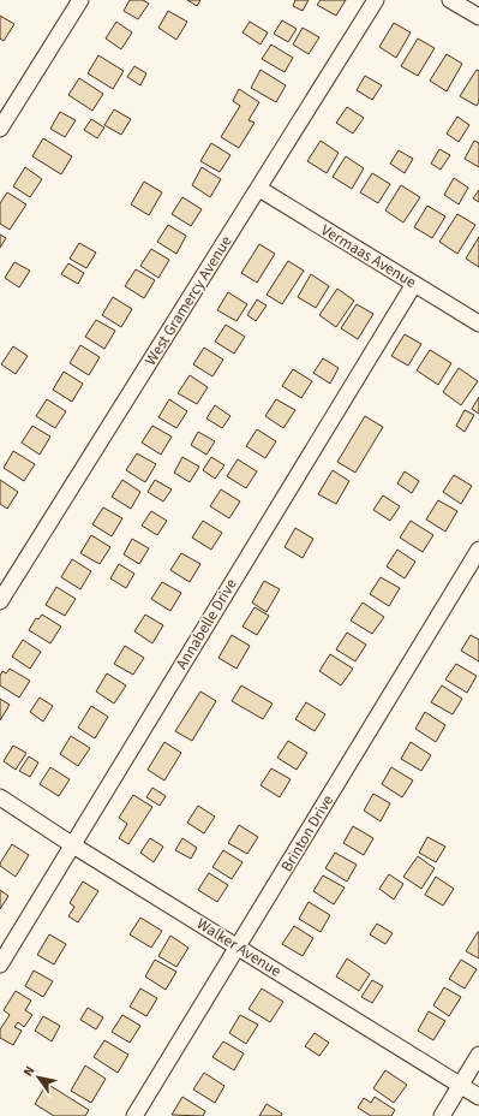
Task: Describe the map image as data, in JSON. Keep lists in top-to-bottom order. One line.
{"streets":{"street":["Vermaas Avenue","West Gramercy Avenue","Annabelle Drive","Brinton Drive","Walker Avenue"]},"crossings":[["Vermaas Avenue","West Gramercy Avenue"],["Vermaas Avenue","Annabelle Drive"],["Annabelle Drive","Walker Avenue"],["Brinton Drive","Walker Avenue"]],"north":"top left"}
